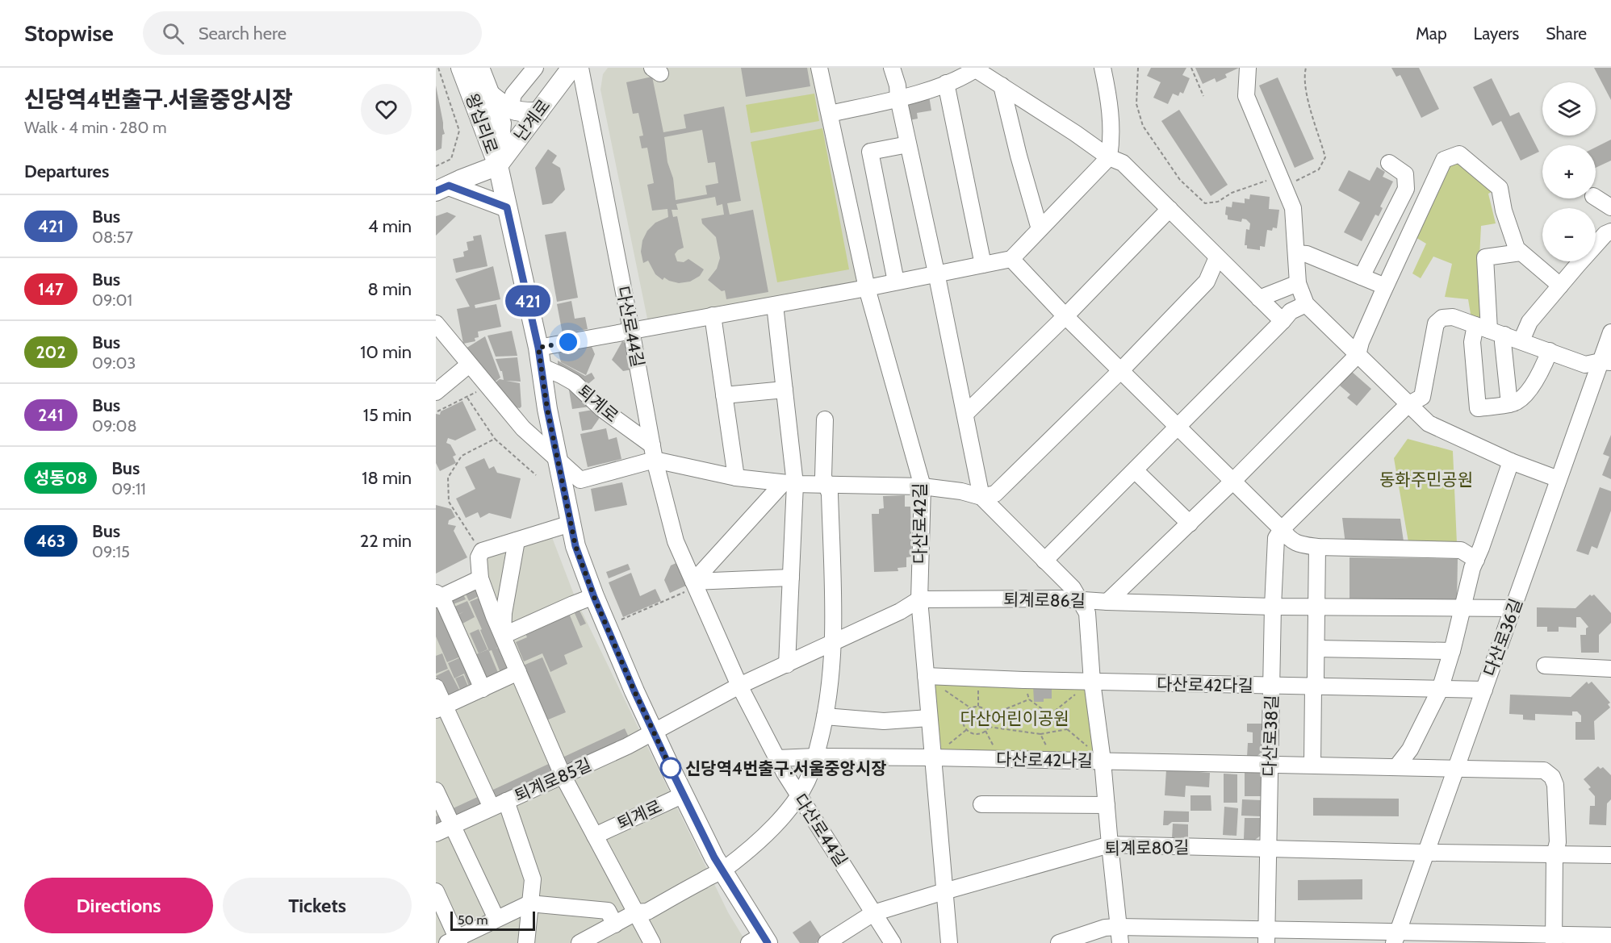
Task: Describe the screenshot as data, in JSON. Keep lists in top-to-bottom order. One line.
{"streets":{"main road":["난계로","왕십리로","퇴계로"],"street":["다산로44길","다산로42길","퇴계로86길","다산로36길","다산로42다길","다산로38길","다산로42나길","퇴계로85길","퇴계로80길"]},"crossings":[["난계로","왕십리로"],["난계로","퇴계로"],["왕십리로","퇴계로"],["다산로44길","퇴계로"],["다산로44길","다산로42나길"],["다산로44길","퇴계로80길"],["퇴계로","퇴계로85길"],["다산로42길","퇴계로86길"],["다산로42길","다산로42다길"],["다산로42길","다산로42나길"],["다산로42길","퇴계로80길"],["퇴계로86길","다산로36길"],["퇴계로86길","다산로38길"],["다산로36길","다산로42다길"],["다산로36길","다산로42나길"],["다산로36길","퇴계로80길"],["다산로42다길","다산로38길"],["다산로38길","다산로42나길"],["다산로38길","퇴계로80길"],["다산로42나길","퇴계로80길"]],"parks":["동화주민공원","다산어린이공원"],"places":["신당역4번출구.서울중앙시장"],"lines":["bus line 421"],"scale_bar":"50 m","page":{"header":"Stopwise","search":"Search here","nav":["Map","Layers","Share"],"heading":[["신당역4번출구.서울중앙시장","Walk · 4 min · 280 m"],"Departures"],"on_map":"421","map_buttons":["+","−"],"list":[{"mark":"421","name":"Bus","note":"08:57","value":"4 min"},{"mark":"147","name":"Bus","note":"09:01","value":"8 min"},{"mark":"202","name":"Bus","note":"09:03","value":"10 min"},{"mark":"241","name":"Bus","note":"09:08","value":"15 min"},{"mark":"성동08","name":"Bus","note":"09:11","value":"18 min"},{"mark":"463","name":"Bus","note":"09:15","value":"22 min"}],"buttons":["Directions","Tickets"],"scale":"50 m"}}
